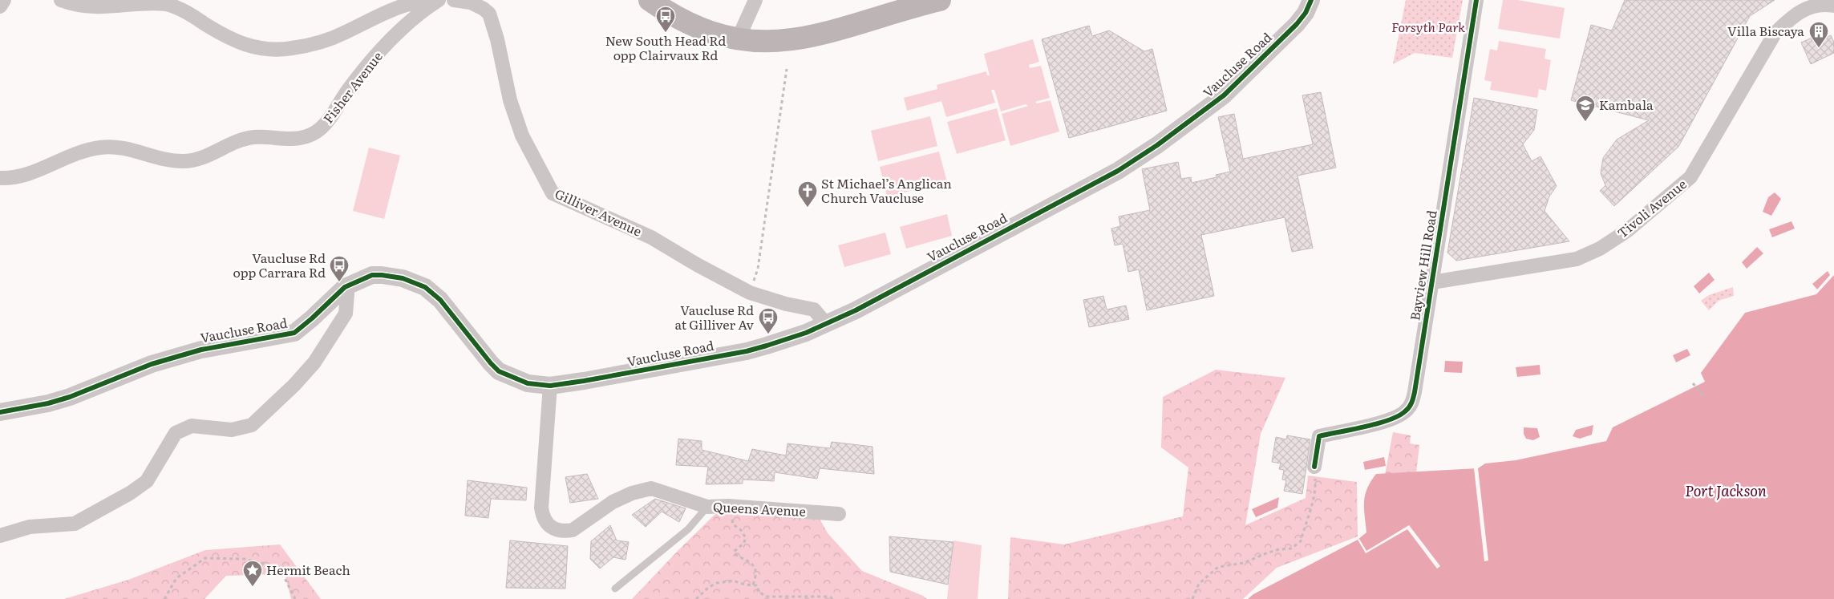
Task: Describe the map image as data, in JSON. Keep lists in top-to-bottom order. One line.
{"streets":{"street":["Vaucluse Road","Fisher Avenue","Tivoli Avenue","Gilliver Avenue","Bayview Hill Road","Queens Avenue"]},"crossings":[["Vaucluse Road","Gilliver Avenue"],["Vaucluse Road","Queens Avenue"],["Tivoli Avenue","Bayview Hill Road"]],"water":["Port Jackson"],"parks":["Forsyth Park"],"places":{"bus stop":["New South Head Rd opp Clairvaux Rd","Vaucluse Rd opp Carrara Rd","Vaucluse Rd at Gilliver Av"],"building":["Villa Biscaya"],"school or university":["Kambala"],"church":["St Michael’s Anglican Church Vaucluse"],"place":["Hermit Beach"]}}
